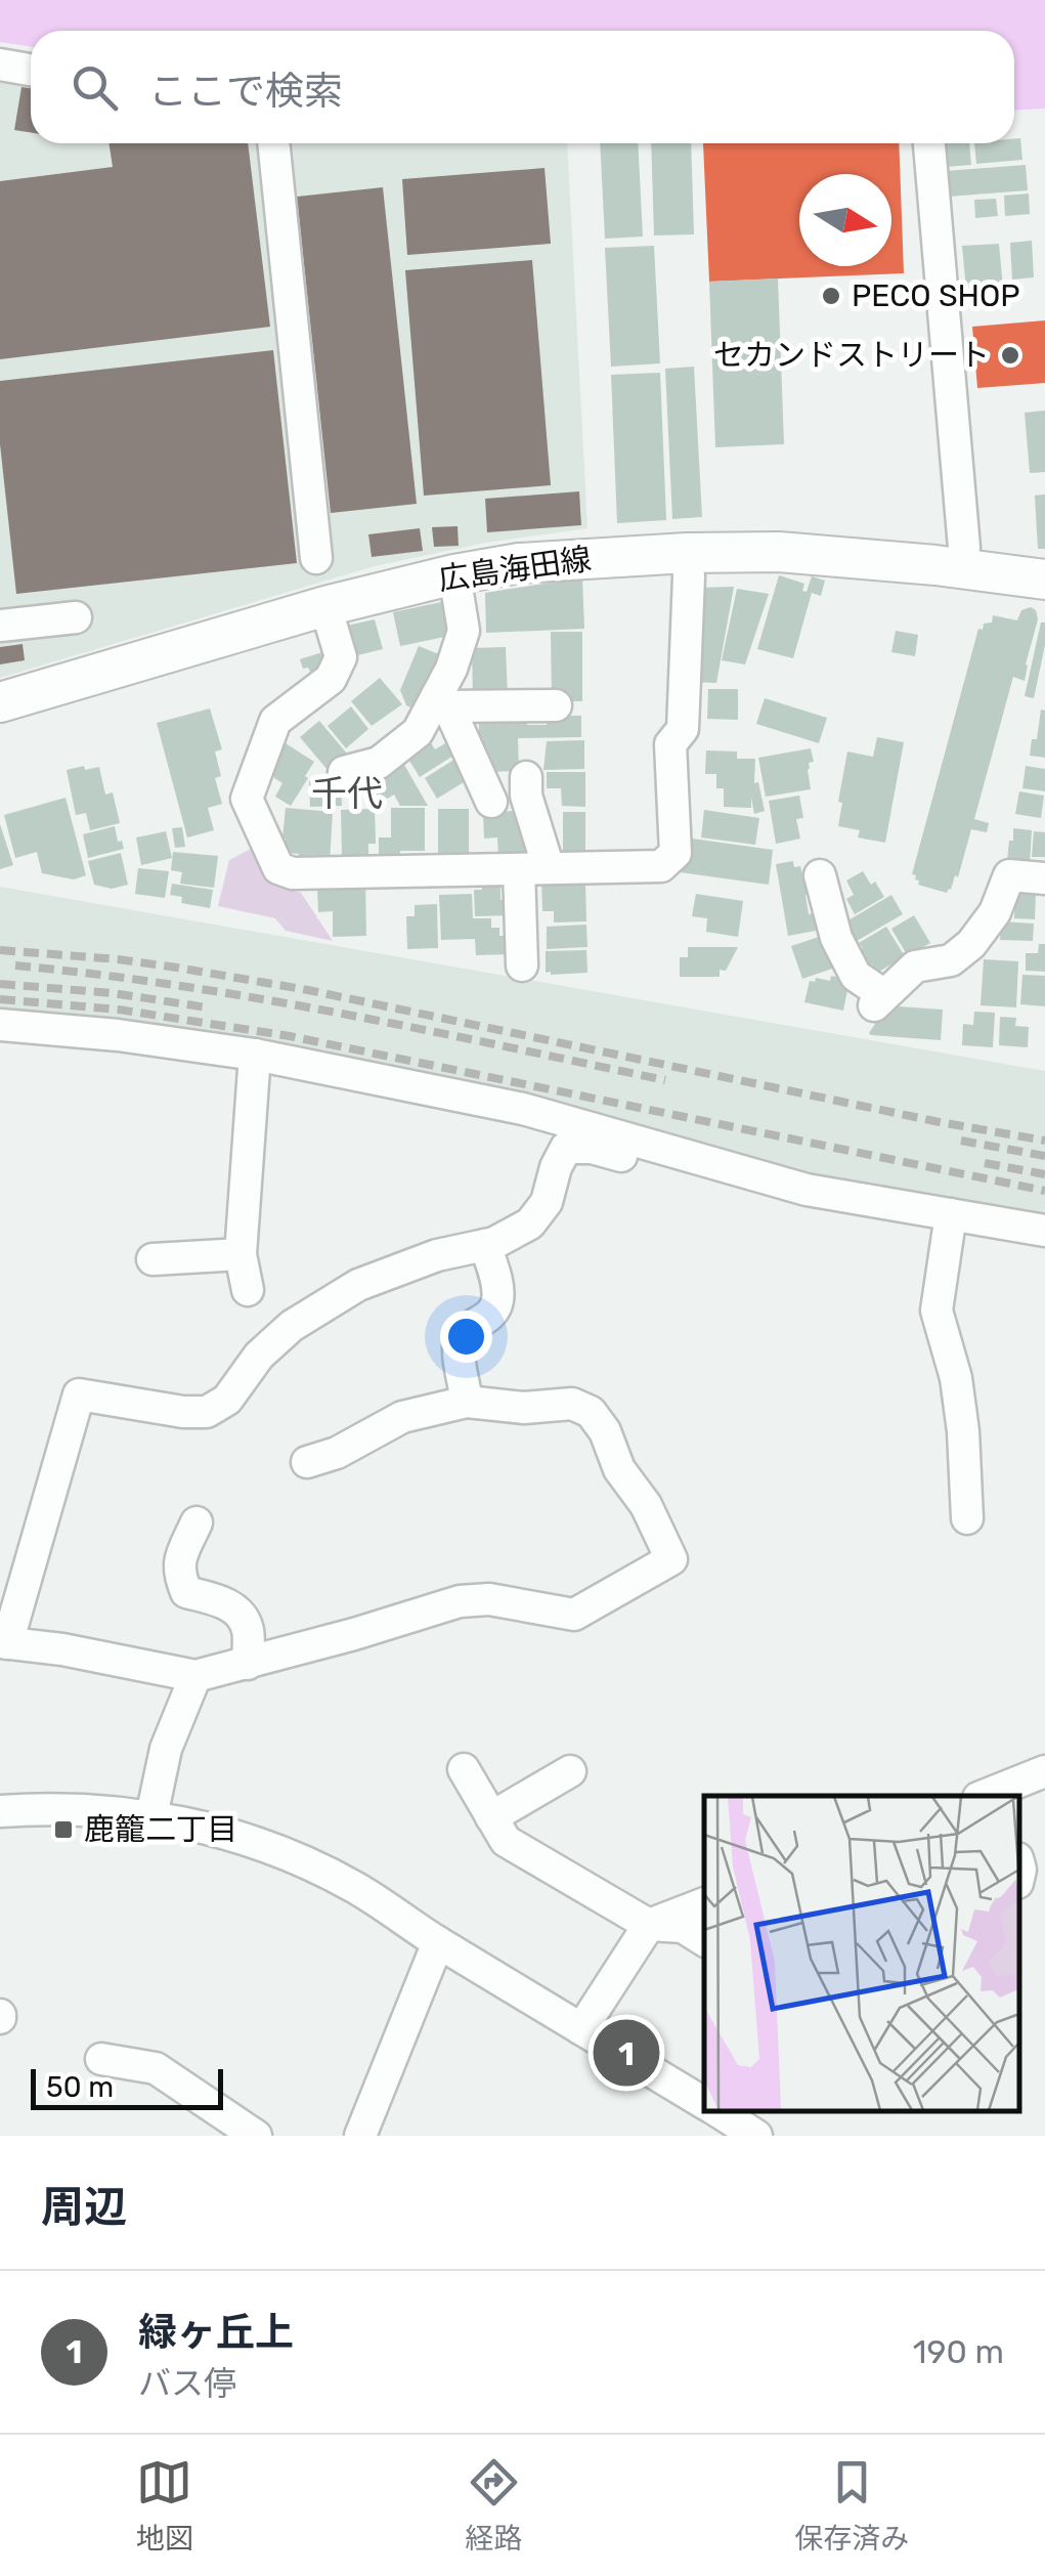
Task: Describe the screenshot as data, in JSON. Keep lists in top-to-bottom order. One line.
{"streets":{"main road":["広島海田線"]},"districts":["千代"],"places":{"other":["PECO SHOP","セカンドストリート"],"transit":["鹿籠二丁目"]},"scale_bar":"50 m","north":"right","page":{"search":"ここで検索","pins":"1","scale":"50 m","heading":"周辺","list":[{"mark":"1","name":"緑ヶ丘上","note":"バス停","value":"190 m"}],"nav":["地図","経路","保存済み"]}}
